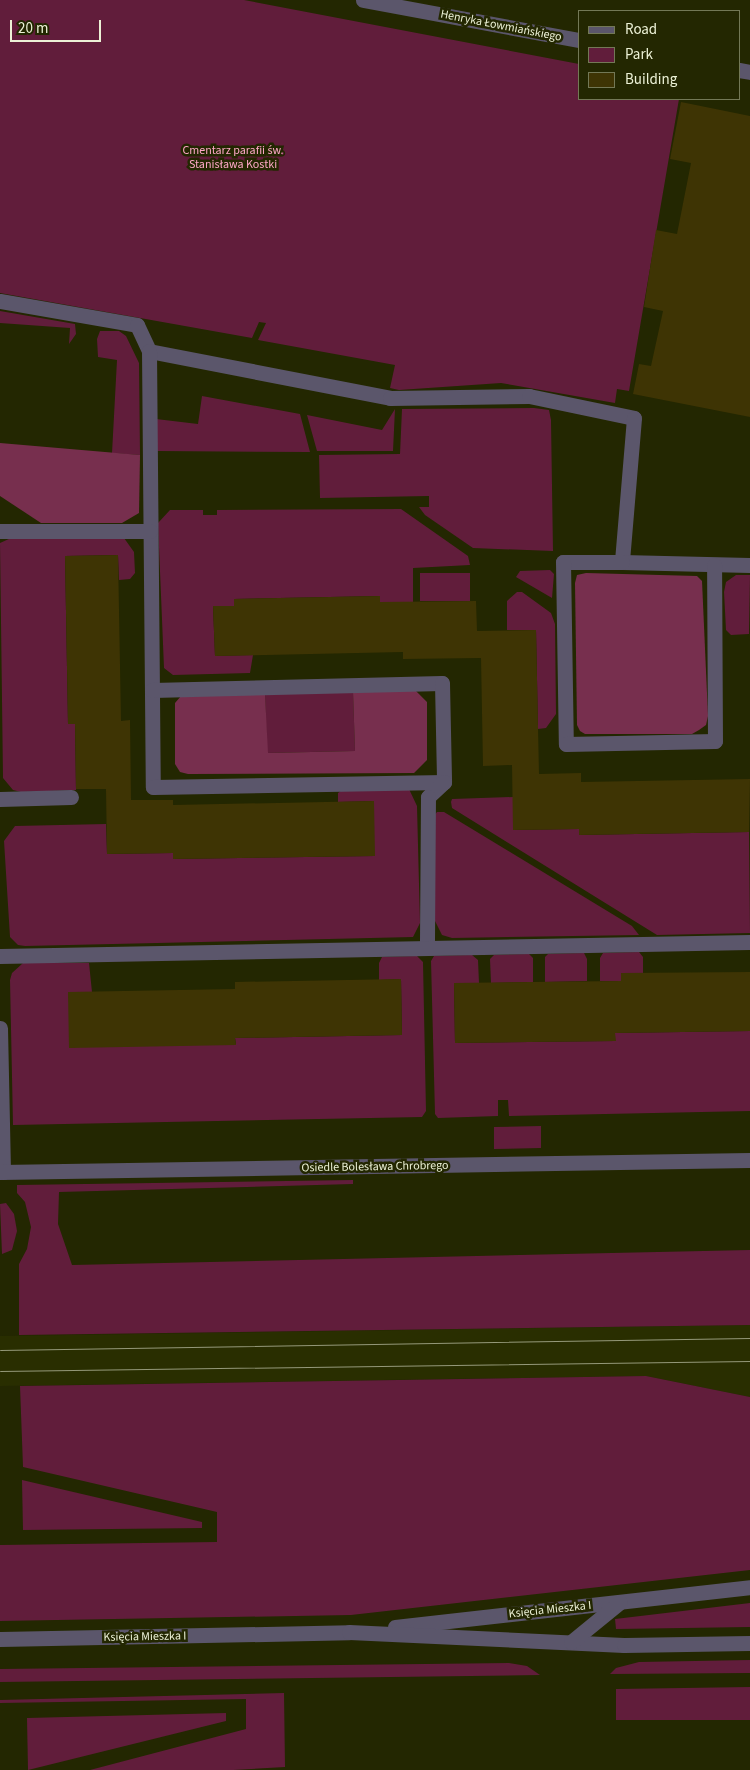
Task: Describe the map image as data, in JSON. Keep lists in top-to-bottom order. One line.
{"streets":{"street":["Henryka Łowmiańskiego","Osiedle Bolesława Chrobrego","Księcia Mieszka I"]},"parks":["Cmentarz parafii św. Stanisława Kostki"],"legend":["Road","Park","Building"],"scale_bar":"20 m"}
